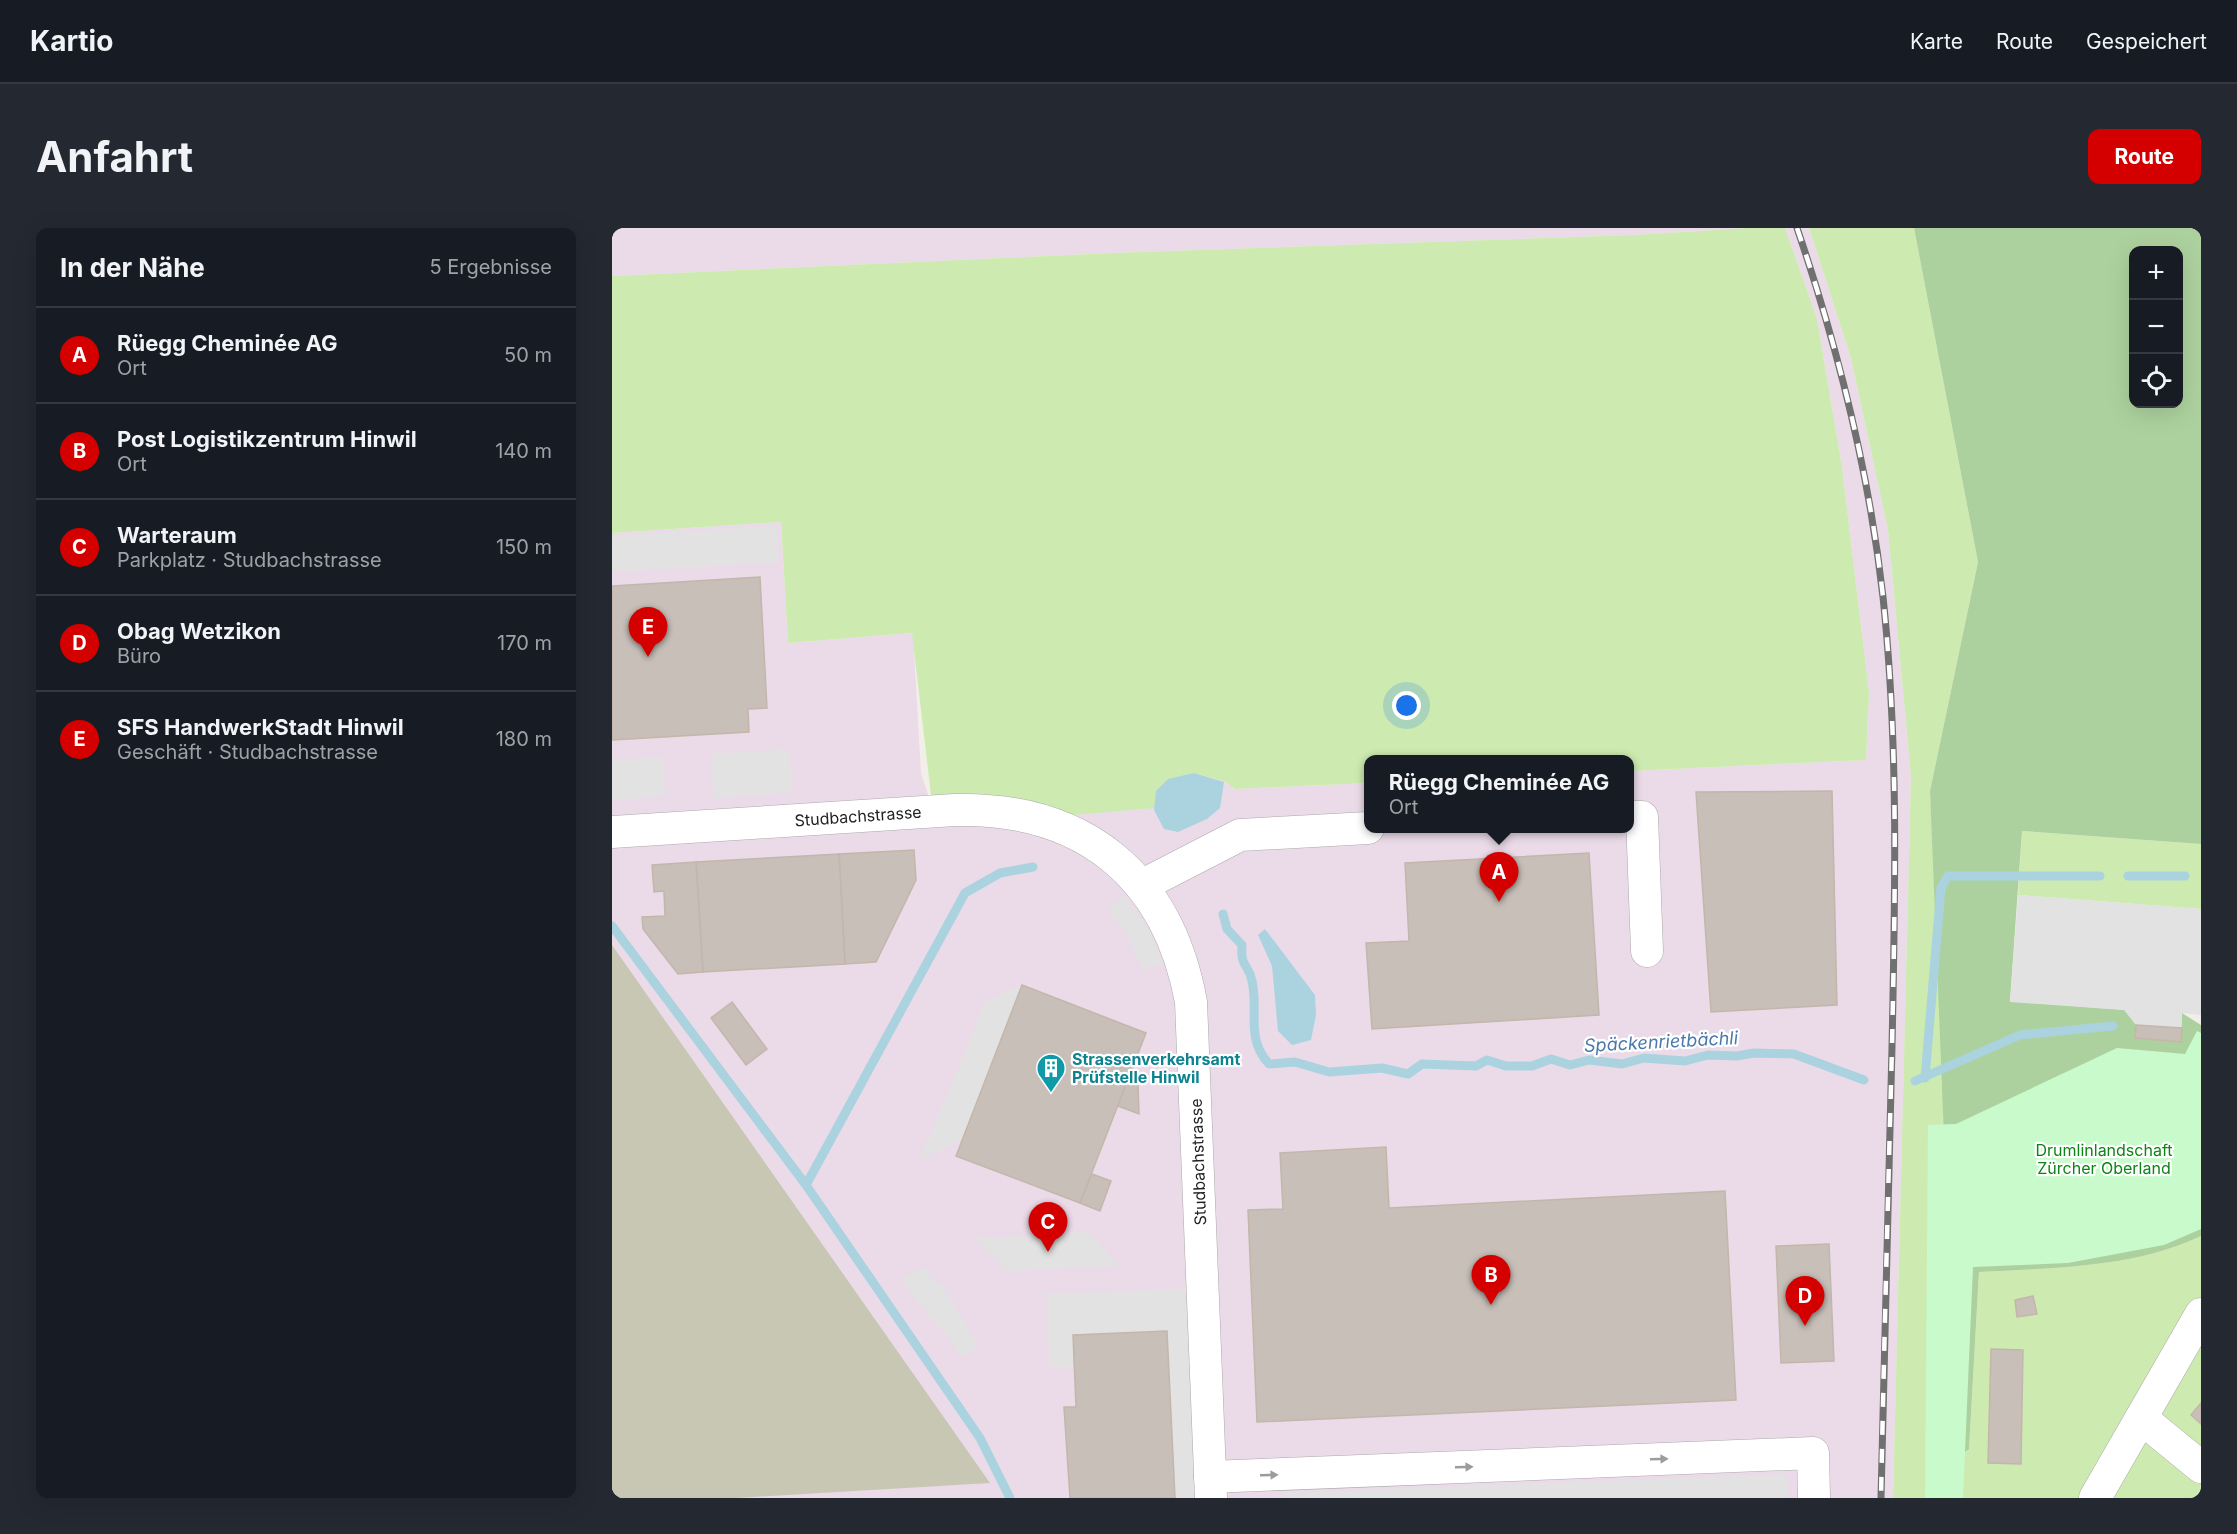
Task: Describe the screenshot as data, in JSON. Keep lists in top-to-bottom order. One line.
{"streets":{"street":["Studbachstrasse"]},"water":["Späckenrietbächli"],"parks":["Drumlinlandschaft Zürcher Oberland"],"places":{"building":["Strassenverkehrsamt Prüfstelle Hinwil"]},"page":{"header":"Kartio","nav":["Karte","Route","Gespeichert"],"buttons":"Route","title":"Anfahrt","heading":["In der Nähe","5 Ergebnisse"],"map_buttons":["+","−"],"list":[{"mark":"A","name":"Rüegg Cheminée AG","note":"Ort","value":"50 m"},{"mark":"B","name":"Post Logistikzentrum Hinwil","note":"Ort","value":"140 m"},{"mark":"C","name":"Warteraum","note":"Parkplatz · Studbachstrasse","value":"150 m"},{"mark":"D","name":"Obag Wetzikon","note":"Büro","value":"170 m"},{"mark":"E","name":"SFS HandwerkStadt Hinwil","note":"Geschäft · Studbachstrasse","value":"180 m"}],"pins":["E","A","C","B","D"],"popup":["Rüegg Cheminée AG","Ort"]}}
